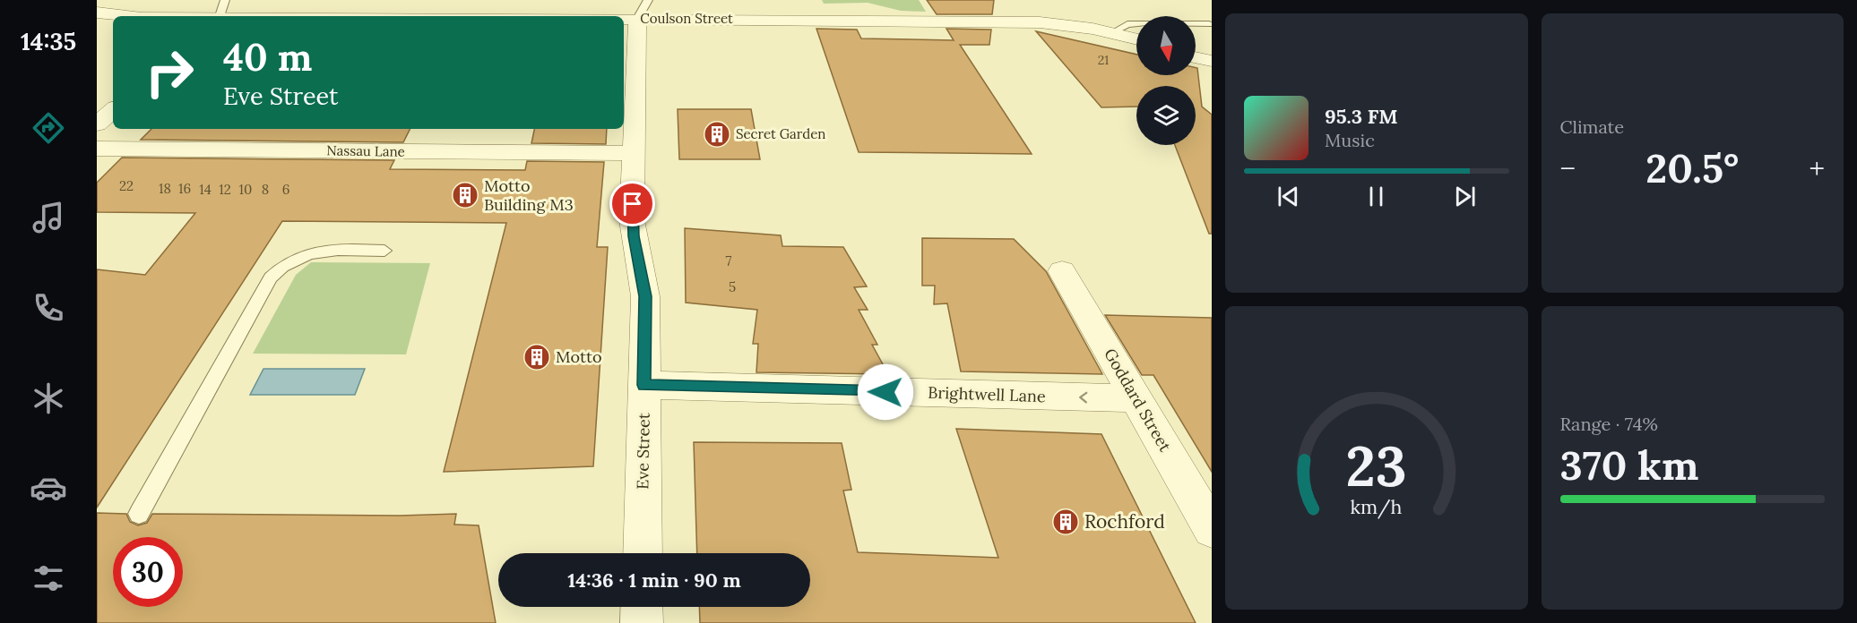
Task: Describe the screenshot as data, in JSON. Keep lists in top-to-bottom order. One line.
{"streets":{"street":["Coulson Street","Nassau Lane","Brightwell Lane","Goddard Street","Eve Street"]},"crossings":[["Coulson Street","Eve Street"],["Nassau Lane","Eve Street"],["Brightwell Lane","Goddard Street"],["Brightwell Lane","Eve Street"]],"one_way":["Brightwell Lane"],"places":{"building":["Secret Garden","Motto Building M3","Motto","Rochford"]},"house_numbers":["21","22","18","16","14","12","10","8","6","7","5"],"north":"bottom","page":{"tabs":"14:35","tile":["Climate",["Range · 74%","370 km"]],"turn":["40 m","Eve Street"],"song":["95.3 FM","Music"],"heat":["−","20.5°","+"],"limit":"30","trip":"14:36 · 1 min · 90 m","gauge":["23","km/h"]}}
